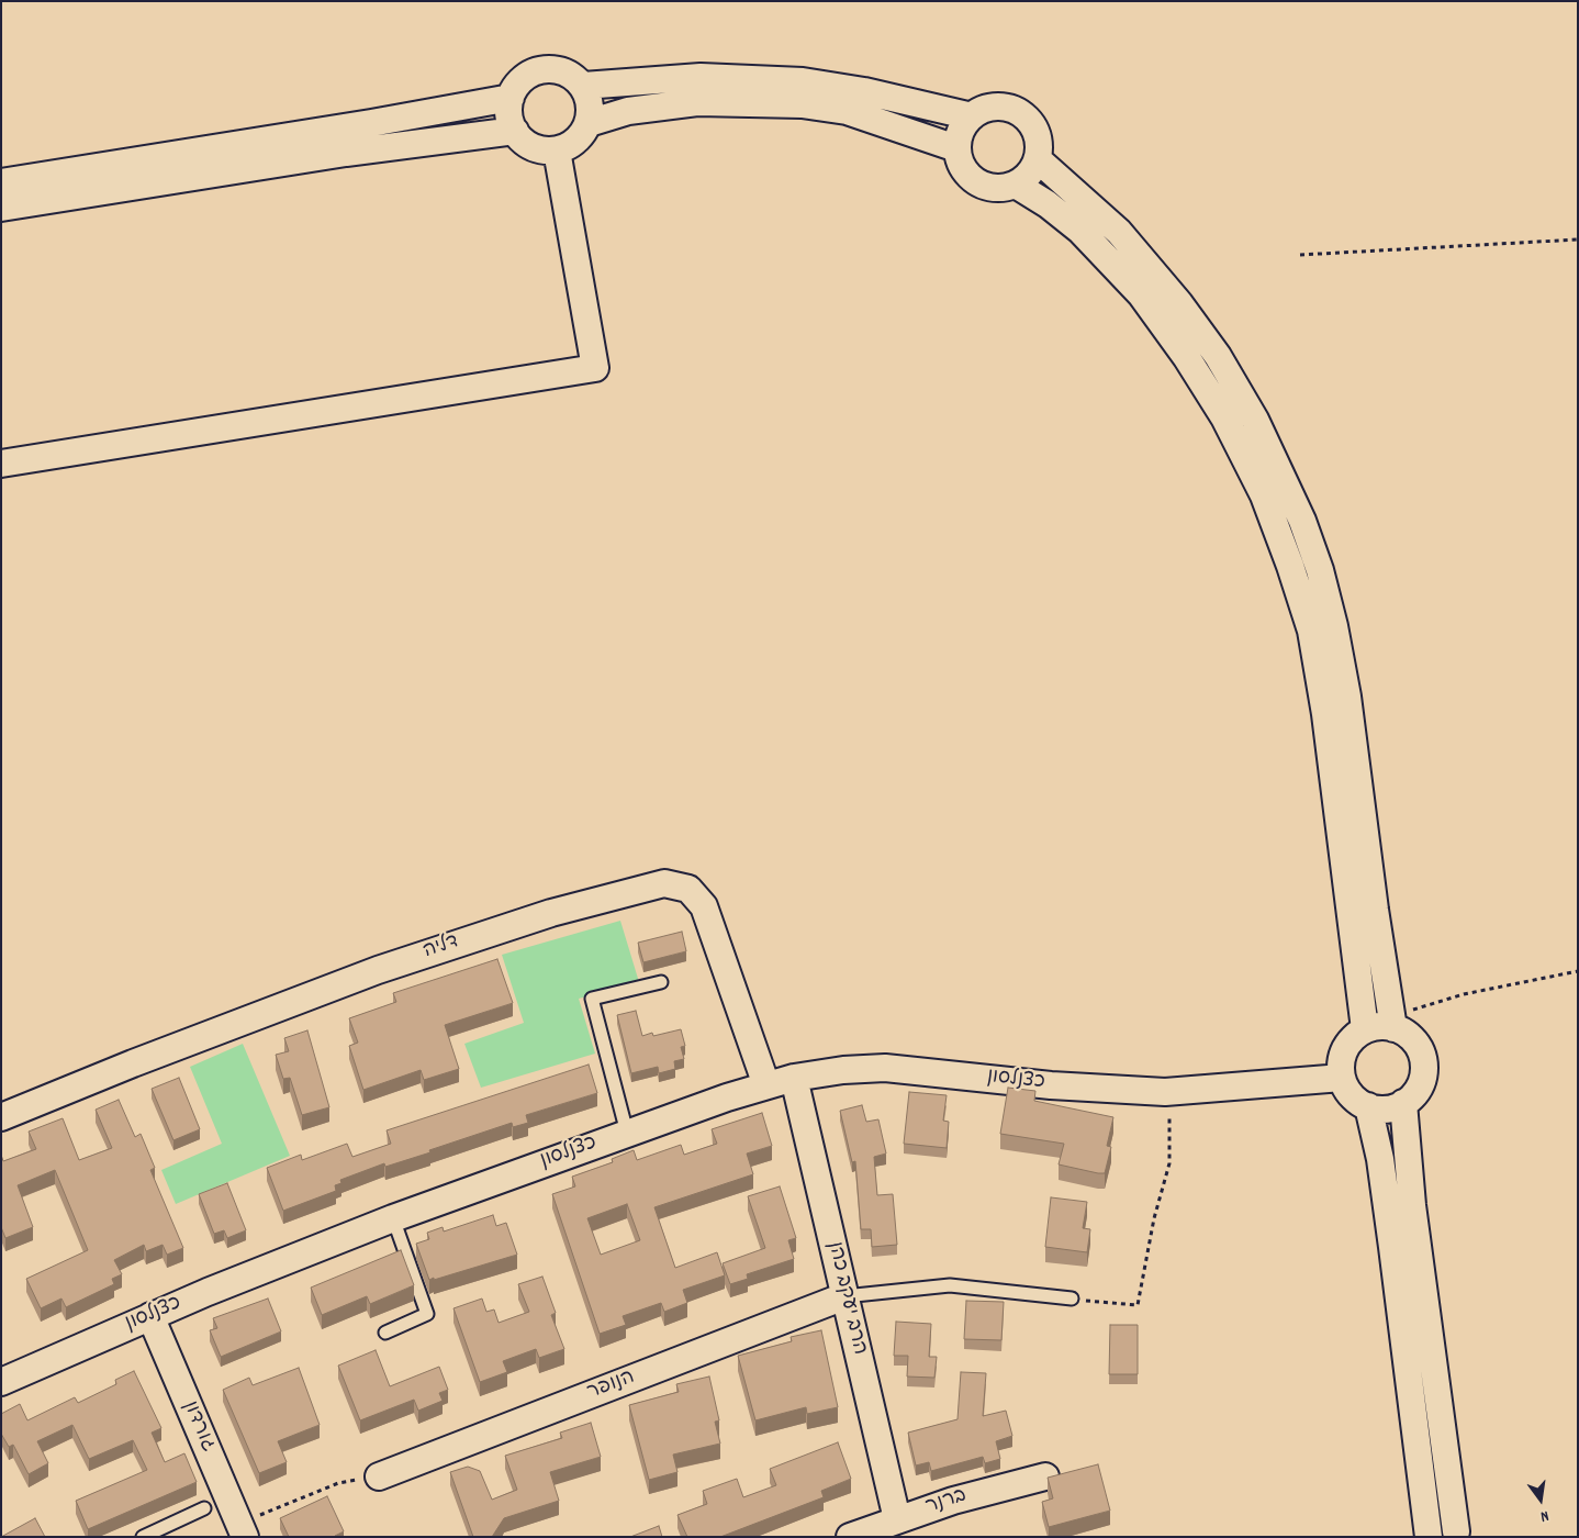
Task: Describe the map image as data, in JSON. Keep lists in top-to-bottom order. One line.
{"streets":{"street":["דליה","כצנלסון","הרב יעקב כהן","הנופר","גורדון","ברנר"]},"crossings":[["דליה","כצנלסון"],["כצנלסון","הרב יעקב כהן"],["כצנלסון","גורדון"],["הרב יעקב כהן","הנופר"],["הרב יעקב כהן","ברנר"]],"north":"bottom"}
